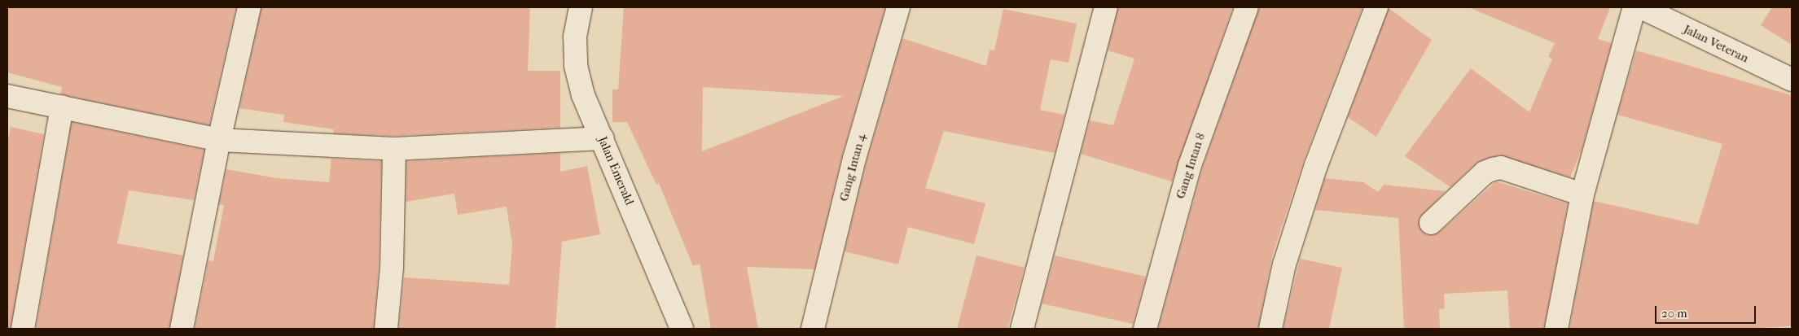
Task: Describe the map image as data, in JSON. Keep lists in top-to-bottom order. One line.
{"streets":{"street":["Jalan Veteran","Gang Intan 8","Gang Intan 4","Jalan Emerald"]},"scale_bar":"20 m"}
